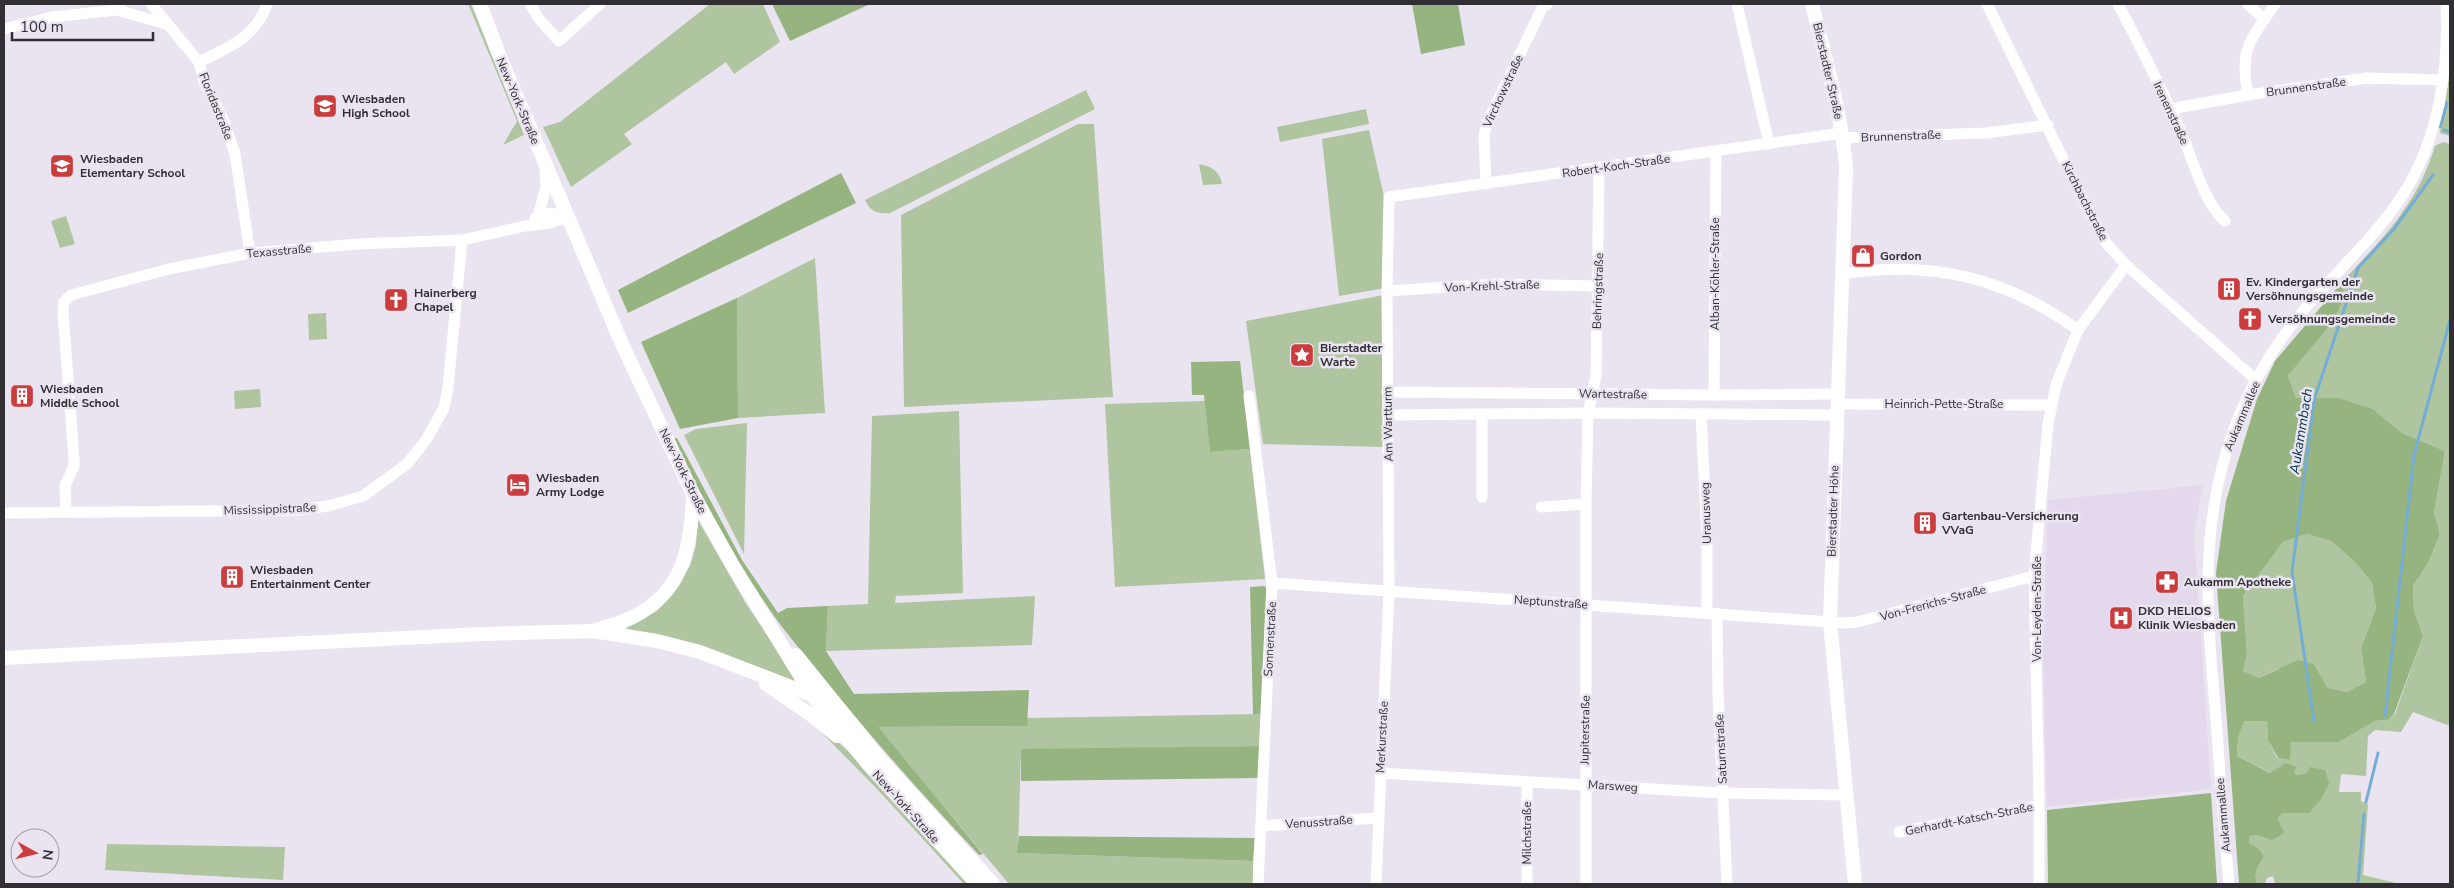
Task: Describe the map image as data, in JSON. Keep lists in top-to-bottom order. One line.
{"streets":{"main road":["Bierstadter Straße","New-York-Straße","Bierstadter Höhe"],"street":["Brunnenstraße","Virchowstraße","Floridastraße","Irenenstraße","Robert-Koch-Straße","Kirchbachstraße","Texasstraße","Alban-Köhler-Straße","Von-Krehl-Straße","Behringstraße","Wartestraße","Heinrich-Pette-Straße","Aukammallee","Am Wartturm","Mississippistraße","Uranusweg","Neptunstraße","Von-Frerichs-Straße","Von-Leyden-Straße","Sonnenstraße","Jupiterstraße","Merkurstraße","Saturnstraße","Marsweg","Gerhardt-Katsch-Straße","Venusstraße","Milchstraße"]},"crossings":[["Bierstadter Straße","Brunnenstraße"],["Bierstadter Straße","Robert-Koch-Straße"],["Bierstadter Straße","Bierstadter Höhe"],["Brunnenstraße","Irenenstraße"],["Brunnenstraße","Robert-Koch-Straße"],["Brunnenstraße","Kirchbachstraße"],["Brunnenstraße","Aukammallee"],["Brunnenstraße","Bierstadter Höhe"],["Virchowstraße","Robert-Koch-Straße"],["Floridastraße","Texasstraße"],["Robert-Koch-Straße","Alban-Köhler-Straße"],["Robert-Koch-Straße","Behringstraße"],["Robert-Koch-Straße","Am Wartturm"],["Robert-Koch-Straße","Bierstadter Höhe"],["Kirchbachstraße","Aukammallee"],["Kirchbachstraße","Von-Leyden-Straße"],["Texasstraße","Mississippistraße"],["Alban-Köhler-Straße","Wartestraße"],["Von-Krehl-Straße","Behringstraße"],["Von-Krehl-Straße","Am Wartturm"],["Behringstraße","Wartestraße"],["Behringstraße","Jupiterstraße"],["Wartestraße","Heinrich-Pette-Straße"],["Wartestraße","Am Wartturm"],["Wartestraße","Bierstadter Höhe"],["Wartestraße","Uranusweg"],["Heinrich-Pette-Straße","Bierstadter Höhe"],["Heinrich-Pette-Straße","Von-Leyden-Straße"],["Am Wartturm","Neptunstraße"],["Am Wartturm","Merkurstraße"],["Bierstadter Höhe","Neptunstraße"],["Bierstadter Höhe","Von-Frerichs-Straße"],["Bierstadter Höhe","Marsweg"],["Uranusweg","Neptunstraße"],["Uranusweg","Saturnstraße"],["Neptunstraße","Von-Frerichs-Straße"],["Neptunstraße","Sonnenstraße"],["Neptunstraße","Jupiterstraße"],["Neptunstraße","Merkurstraße"],["Neptunstraße","Saturnstraße"],["Von-Frerichs-Straße","Von-Leyden-Straße"],["Von-Leyden-Straße","Gerhardt-Katsch-Straße"],["Sonnenstraße","Venusstraße"],["Jupiterstraße","Marsweg"],["Merkurstraße","Marsweg"],["Merkurstraße","Venusstraße"],["Saturnstraße","Marsweg"],["Marsweg","Milchstraße"]],"water":["Aukammbach"],"places":{"school or university":["Wiesbaden High School","Wiesbaden Elementary School"],"shop":["Gordon"],"building":["Ev. Kindergarten der Versöhnungsgemeinde","Wiesbaden Middle School","Gartenbau-Versicherung VVaG","Wiesbaden Entertainment Center"],"church":["Hainerberg Chapel","Versöhnungsgemeinde"],"place":["Bierstadter Warte"],"hotel":["Wiesbaden Army Lodge"],"pharmacy":["Aukamm Apotheke"],"hospital":["DKD HELIOS Klinik Wiesbaden"]},"scale_bar":"100 m","north":"right"}
